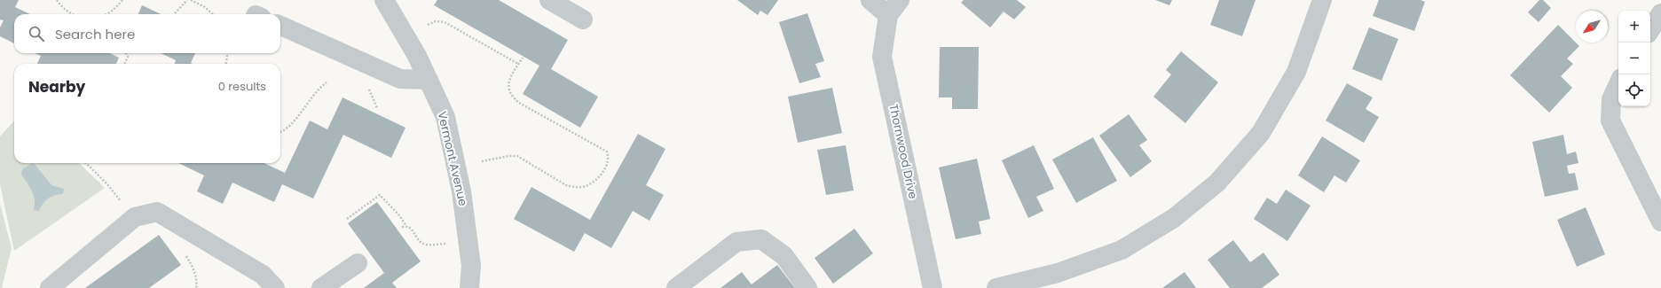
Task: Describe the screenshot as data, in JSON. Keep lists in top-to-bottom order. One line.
{"streets":{"street":["Thornwood Drive","Vermont Avenue"]},"north":"bottom left","page":{"map_buttons":["+","−"],"search":"Search here","heading":["Nearby","0 results"]}}
